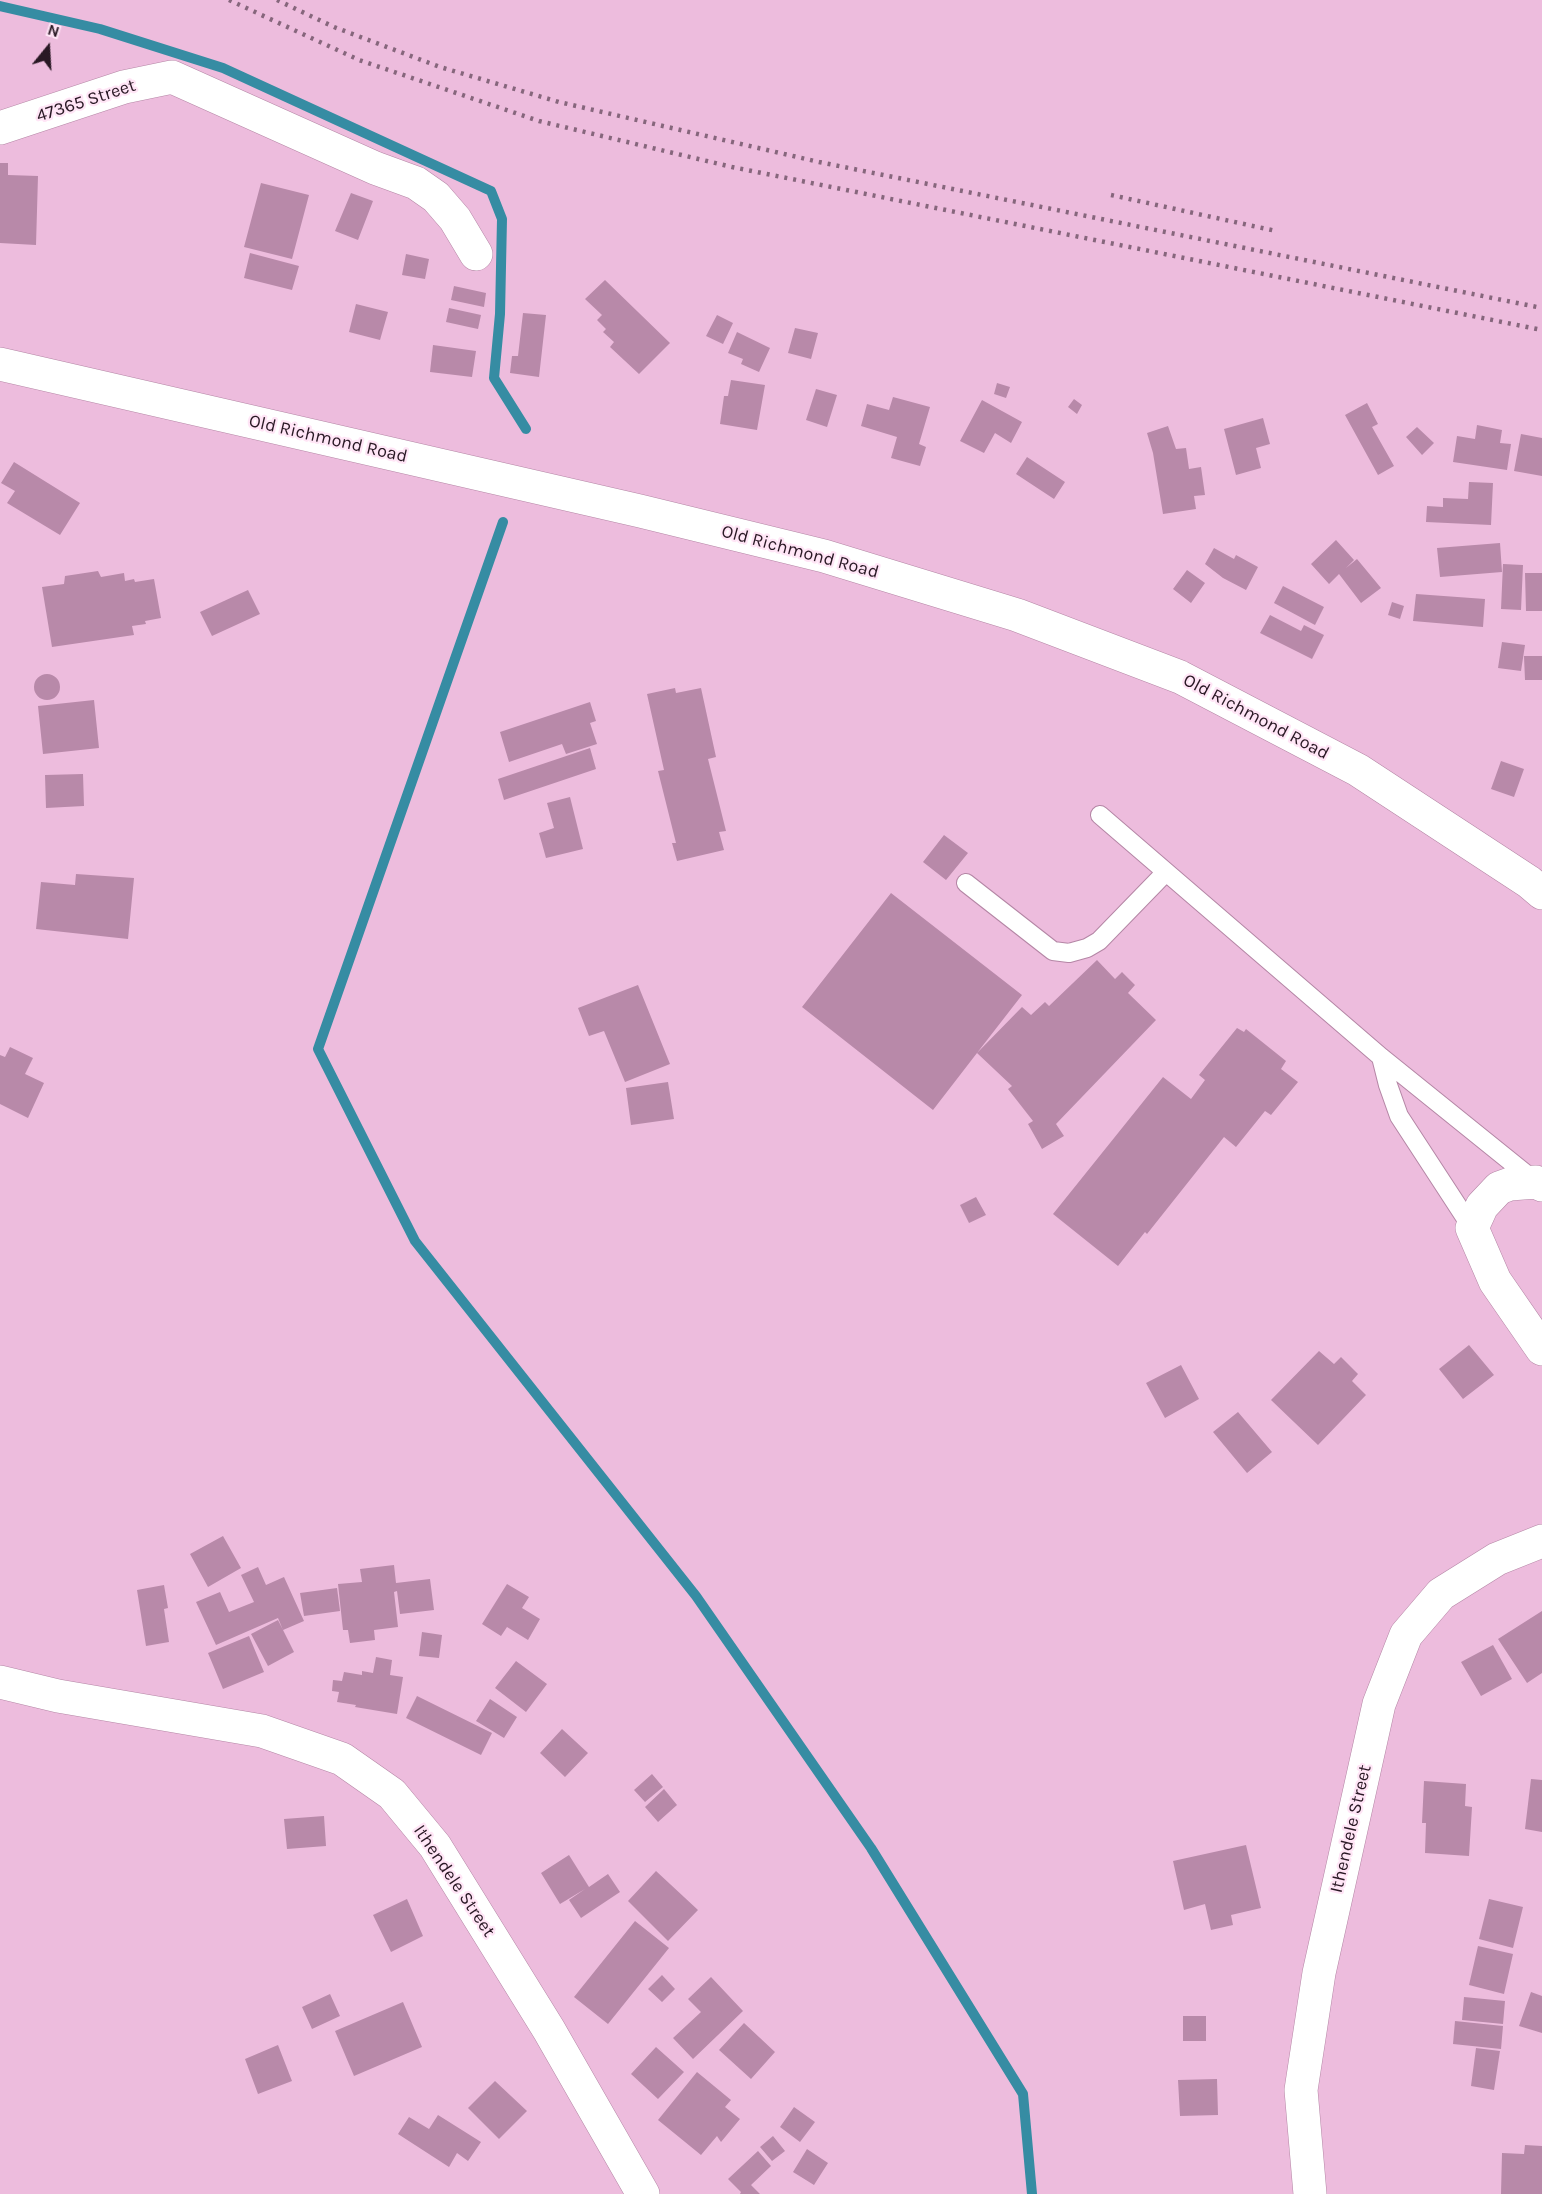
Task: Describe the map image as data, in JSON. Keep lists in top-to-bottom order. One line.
{"streets":{"street":["47365 Street","Old Richmond Road","Ithendele Street"]},"north":"top"}
